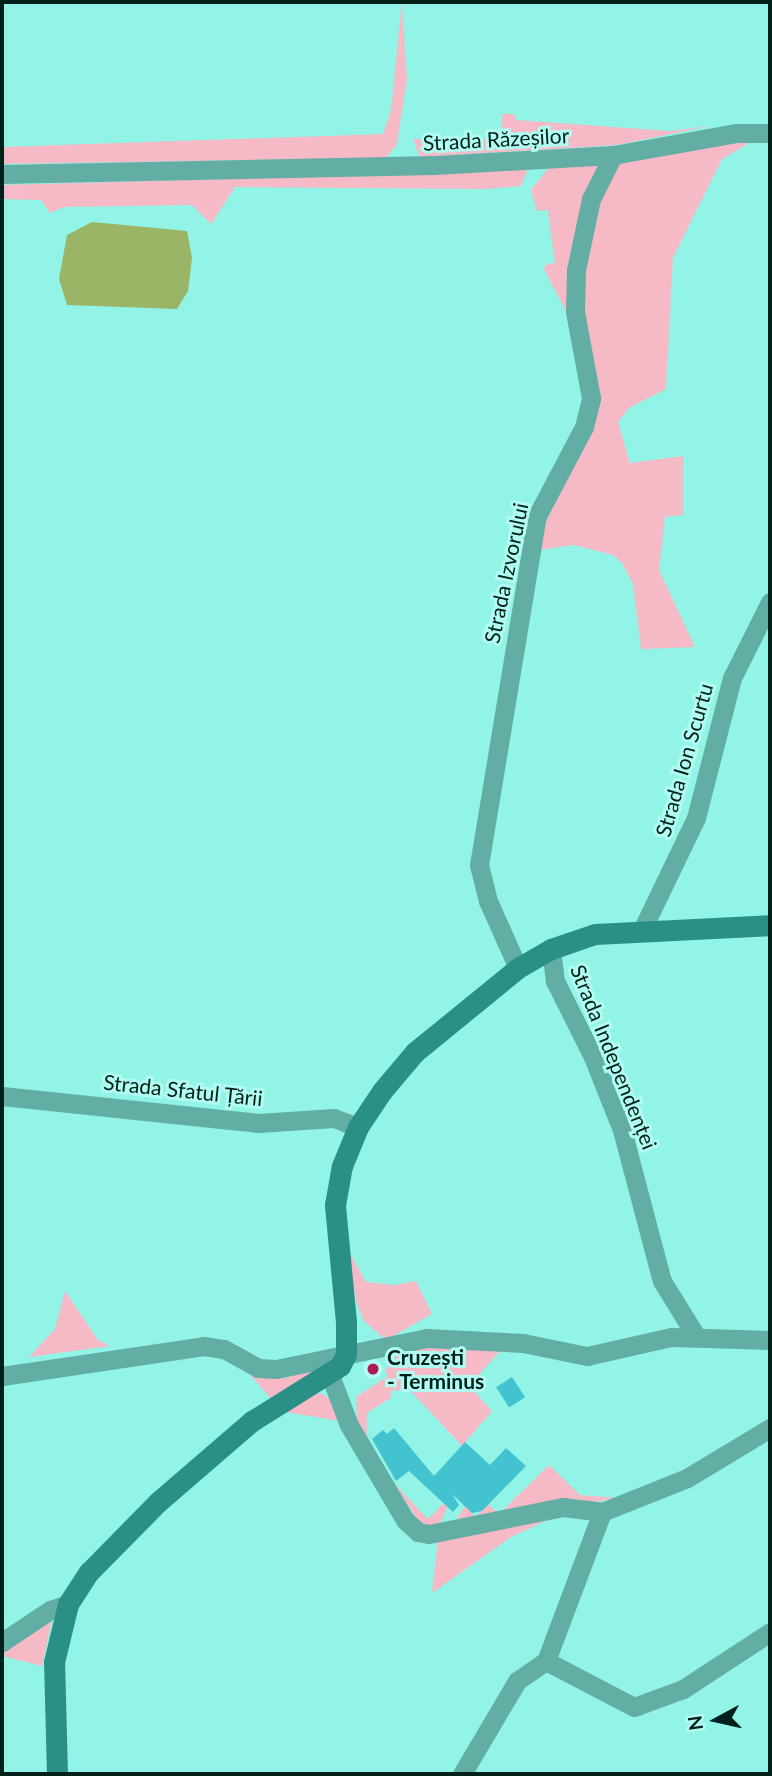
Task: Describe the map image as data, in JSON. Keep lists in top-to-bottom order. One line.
{"streets":{"street":["Strada Răzeșilor","Strada Izvorului","Strada Ion Scurtu","Strada Independenței","Strada Sfatul Țării"]},"crossings":[["Strada Răzeșilor","Strada Izvorului"]],"places":["Cruzești - Terminus"],"north":"left"}
